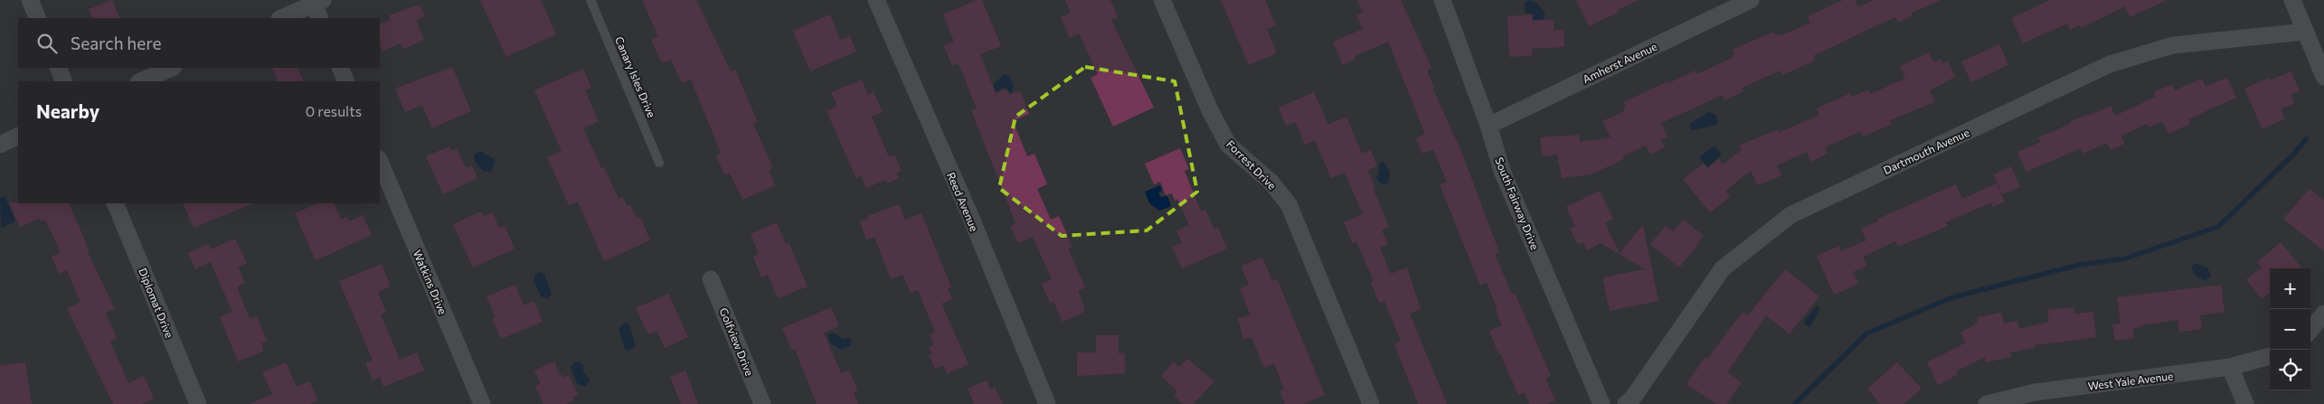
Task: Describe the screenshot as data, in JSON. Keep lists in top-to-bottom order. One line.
{"streets":{"street":["Amherst Avenue","Dartmouth Avenue","Forrest Drive","Reed Avenue","South Fairway Drive","Watkins Drive","Diplomat Drive","Golfview Drive","West Yale Avenue"],"lane":["Canary Isles Drive"]},"crossings":[["Amherst Avenue","South Fairway Drive"]],"page":{"search":"Search here","heading":["Nearby","0 results"],"map_buttons":["+","−"]}}
